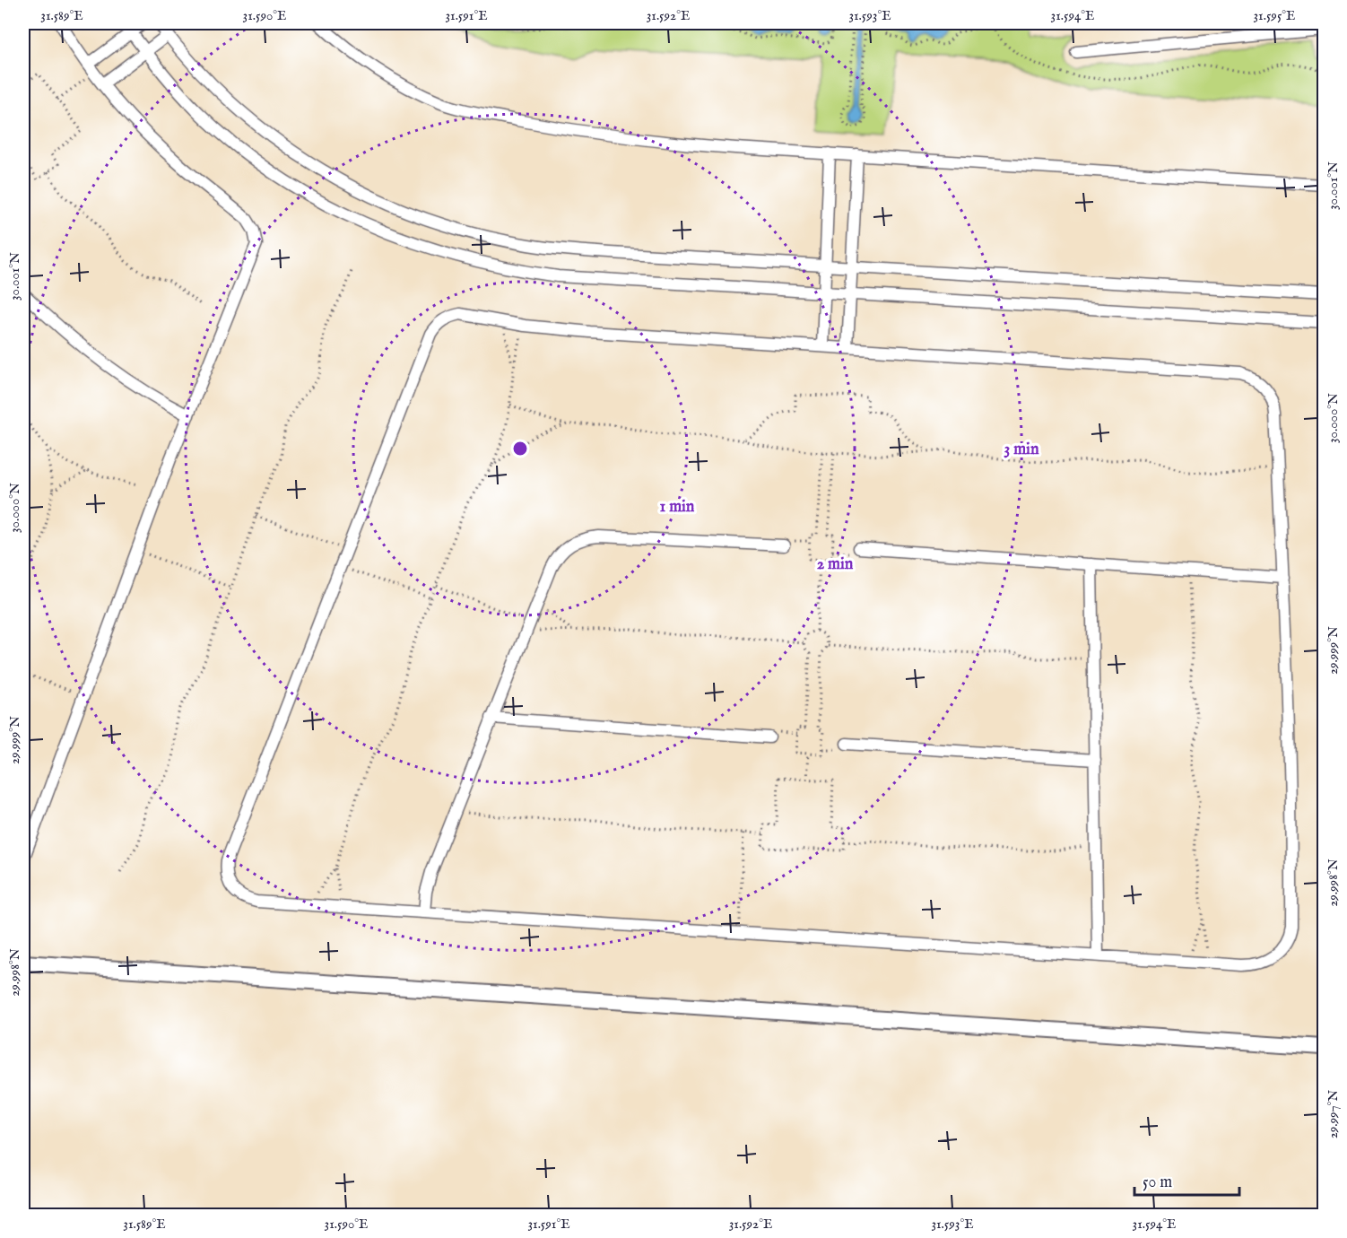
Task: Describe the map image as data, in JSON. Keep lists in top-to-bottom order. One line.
{"scale_bar":"50 m","coordinates":["31.589°E","31.590°E","31.591°E","31.592°E","31.593°E","31.594°E","31.595°E","30.001°N","30.000°N","29.999°N","29.998°N","29.997°N"],"rings":["3 min","1 min","2 min"]}
